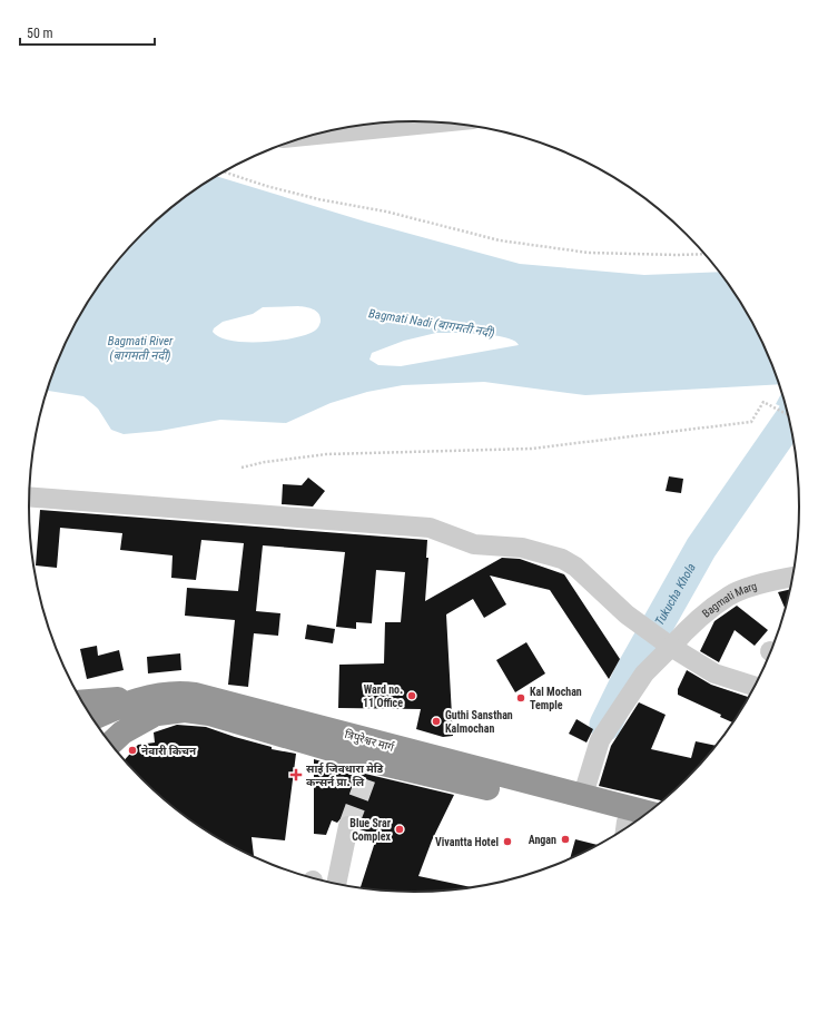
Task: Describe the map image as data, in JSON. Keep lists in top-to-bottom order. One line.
{"streets":{"highway":["त्रिपुरेश्वर मार्ग"],"street":["Bagmati Marg"]},"crossings":[["Bagmati Marg","त्रिपुरेश्वर मार्ग"]],"water":["Bagmati Nadi (बागमती नदी)","Bagmati River (बागमती नदी)","Tukucha Khola"],"places":{"other":["Ward no. 11 Office","Kal Mochan Temple","Guthi Sansthan Kalmochan","नेवारी किचन","Blue Srar Complex","Angan","Vivantta Hotel"],"health":["साई जिवधारा मेडि कन्सर्न प्रा. लि"]},"scale_bar":"50 m"}
